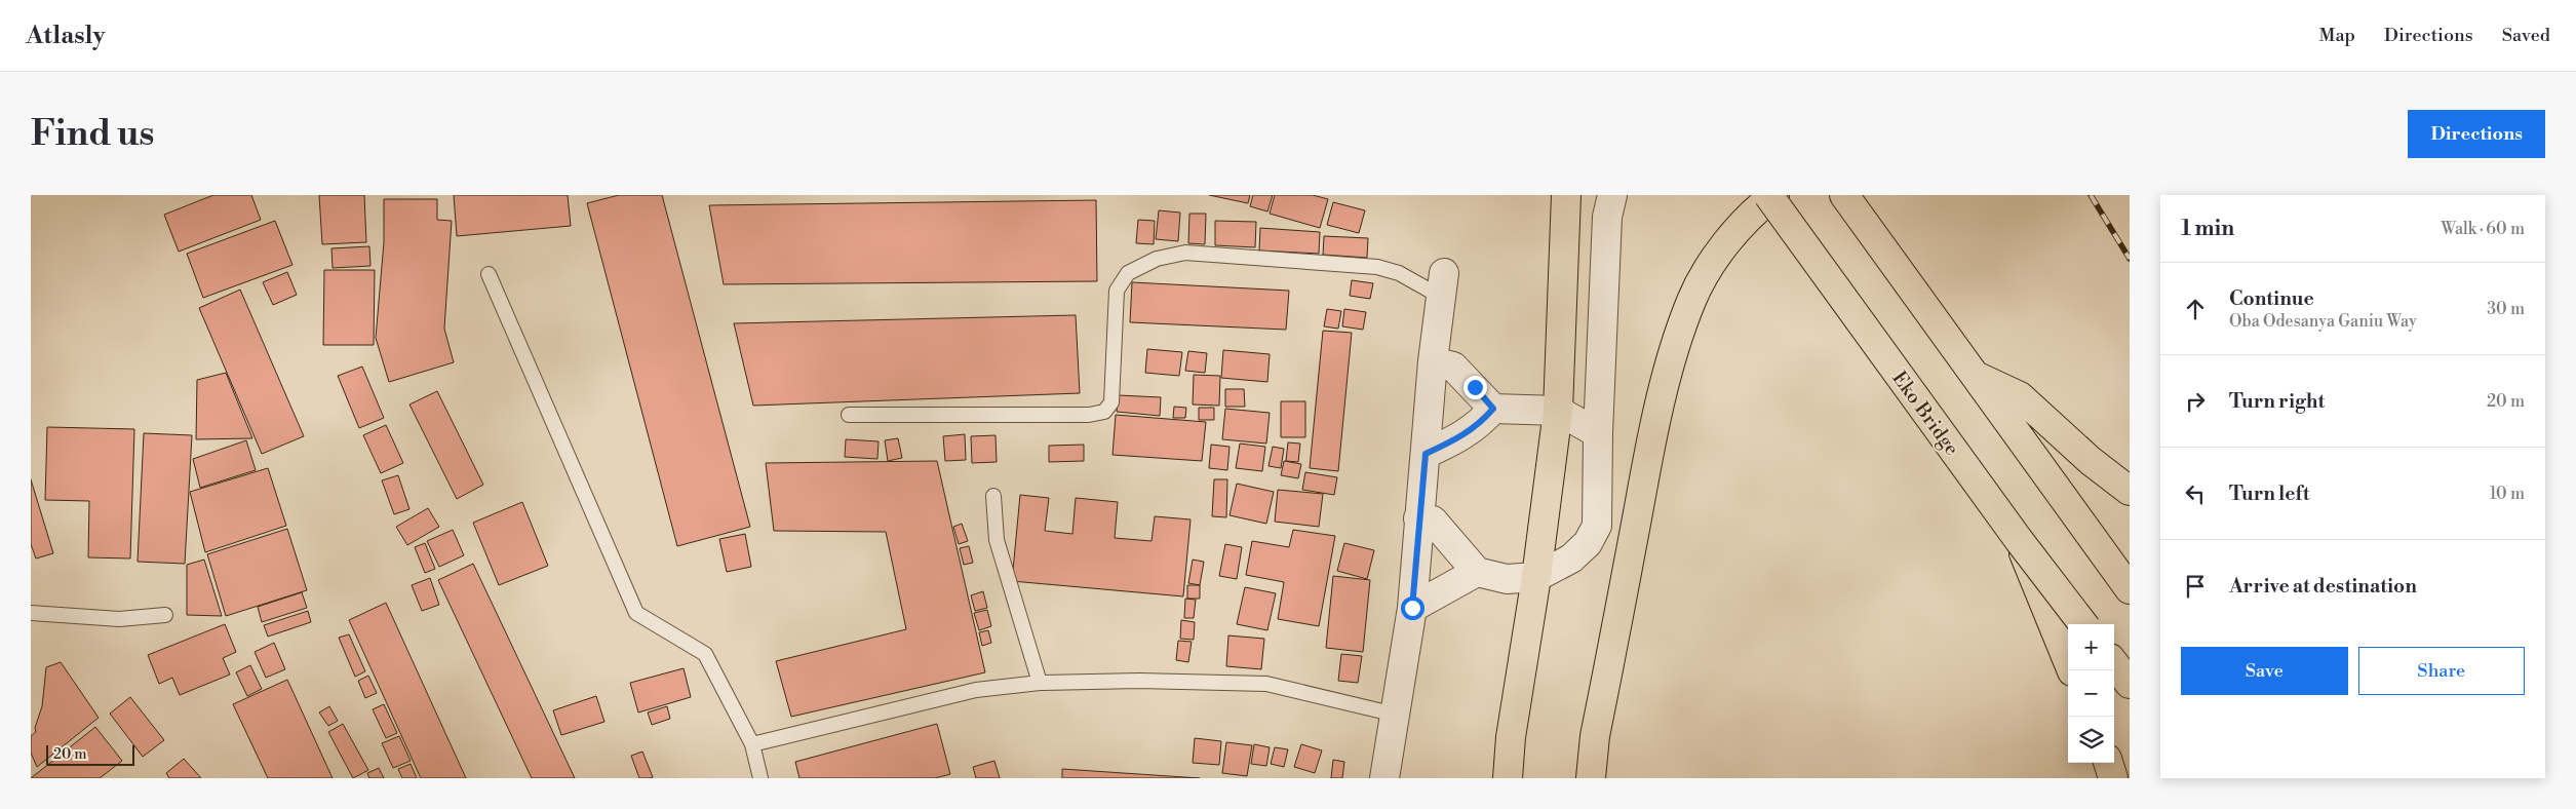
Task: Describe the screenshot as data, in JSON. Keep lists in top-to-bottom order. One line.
{"streets":{"main road":["Eko Bridge"]},"scale_bar":"20 m","page":{"header":"Atlasly","nav":["Map","Directions","Saved"],"buttons":["Directions",["Save","Share"]],"title":"Find us","heading":["1 min","Walk · 60 m"],"list":[["Continue","Oba Odesanya Ganiu Way","30 m"],["Turn right","20 m"],["Turn left","10 m"],"Arrive at destination"],"map_buttons":["+","−"],"scale":"20 m"}}
